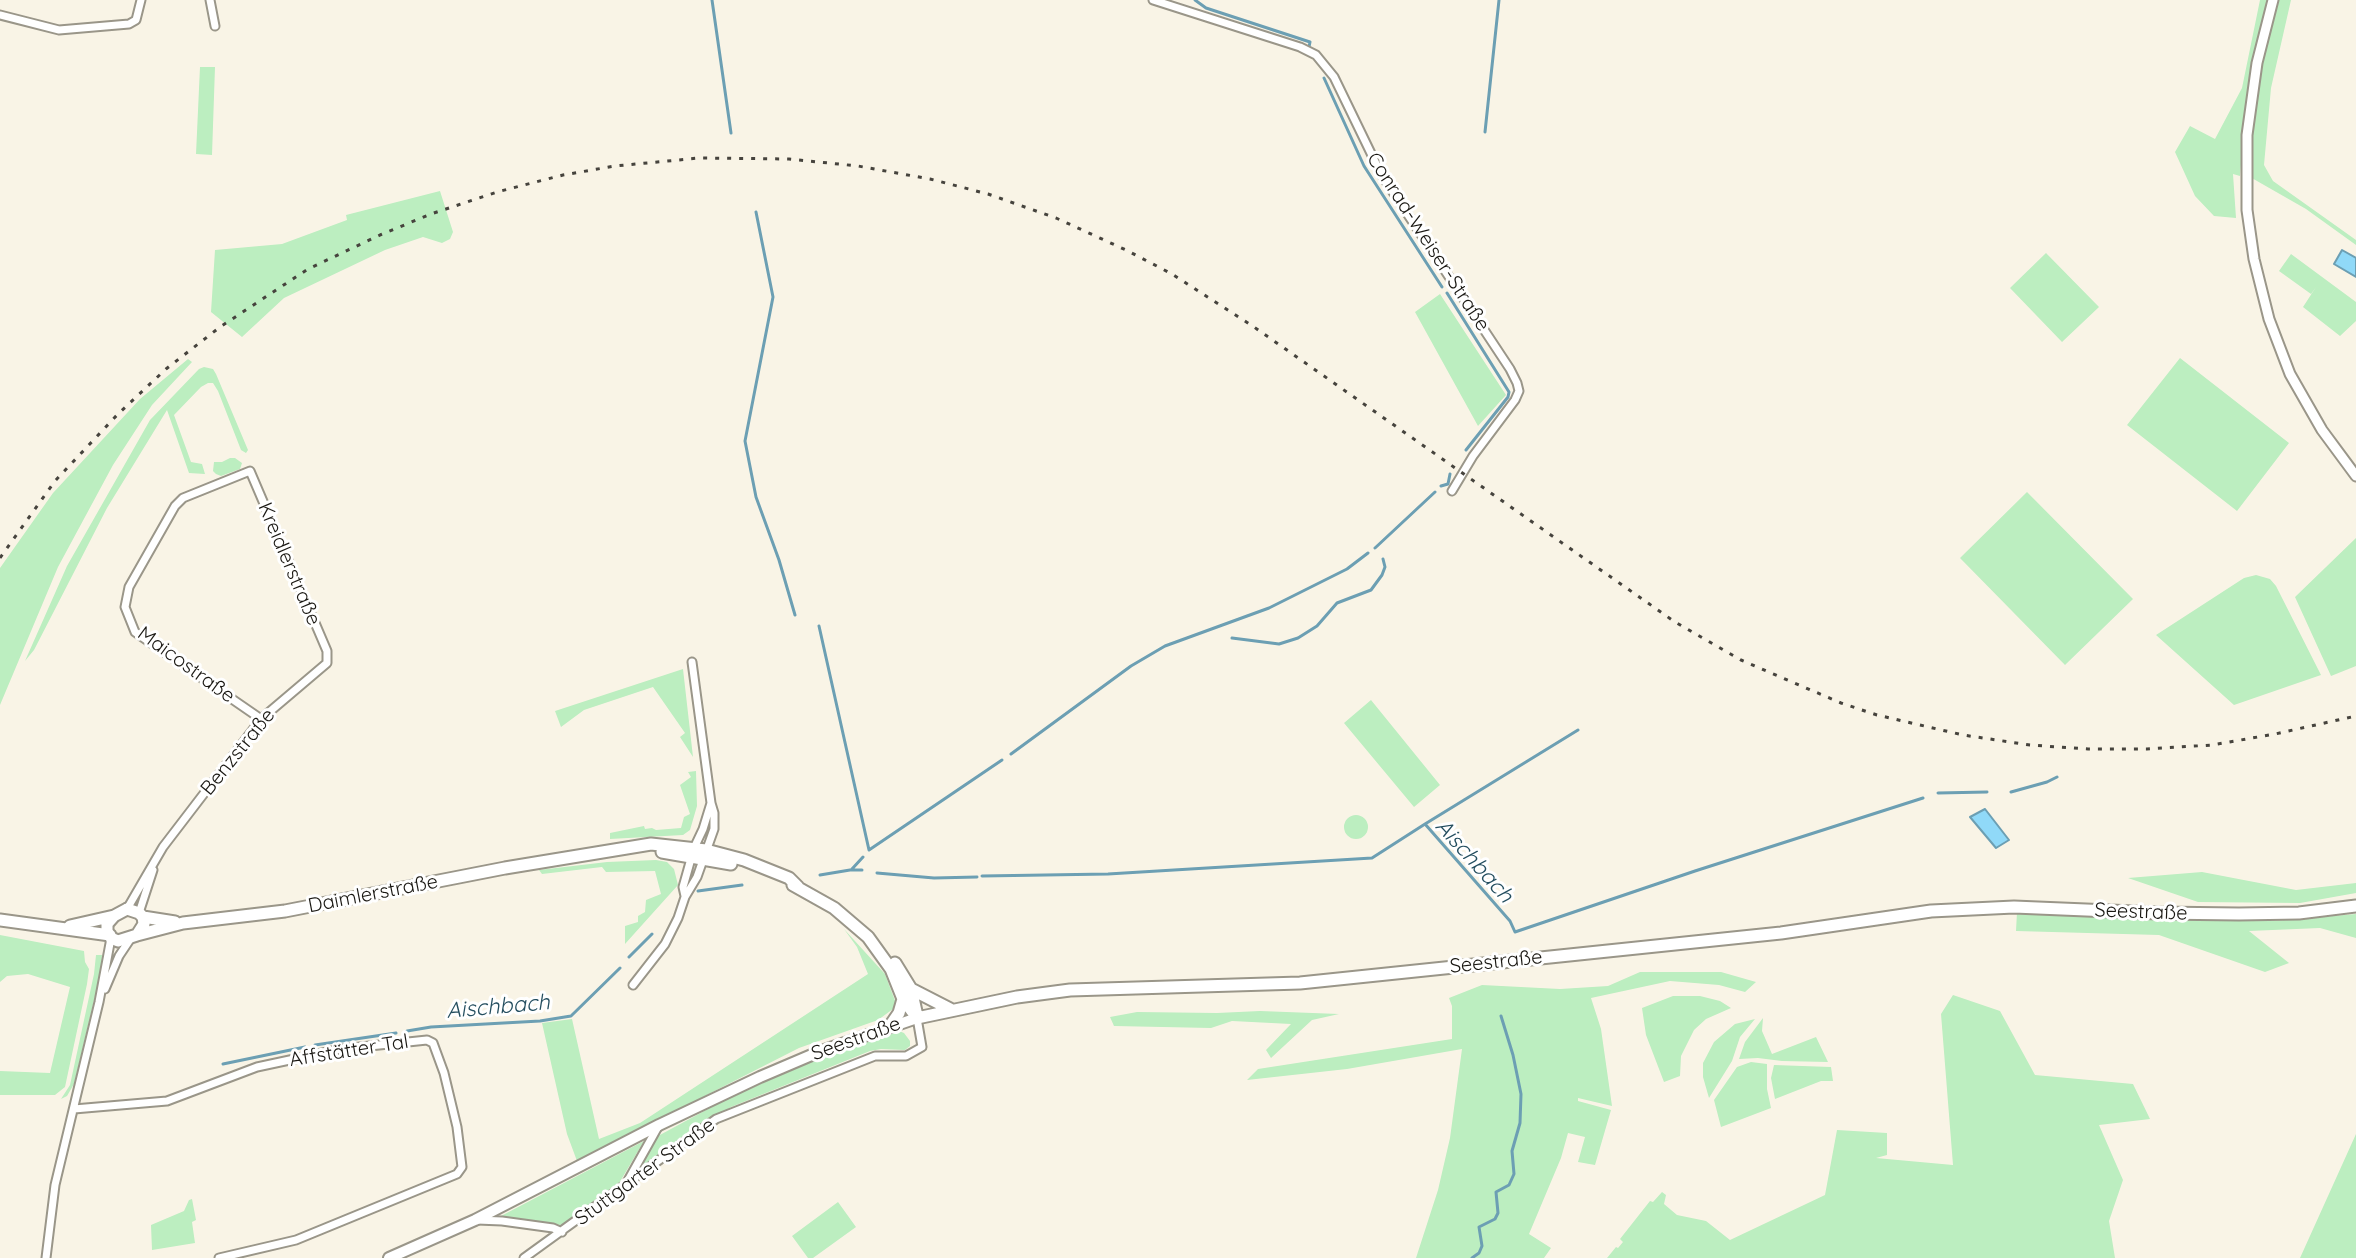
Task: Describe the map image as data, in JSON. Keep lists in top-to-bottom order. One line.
{"streets":{"main road":["Daimlerstraße","Seestraße"],"street":["Conrad-Weiser-Straße","Kreidlerstraße","Maicostraße","Benzstraße","Affstätter Tal","Stuttgarter Straße"]},"crossings":[["Kreidlerstraße","Maicostraße"],["Kreidlerstraße","Benzstraße"],["Maicostraße","Benzstraße"],["Benzstraße","Daimlerstraße"],["Daimlerstraße","Seestraße"],["Daimlerstraße","Stuttgarter Straße"],["Seestraße","Stuttgarter Straße"]],"water":["Aischbach"]}
